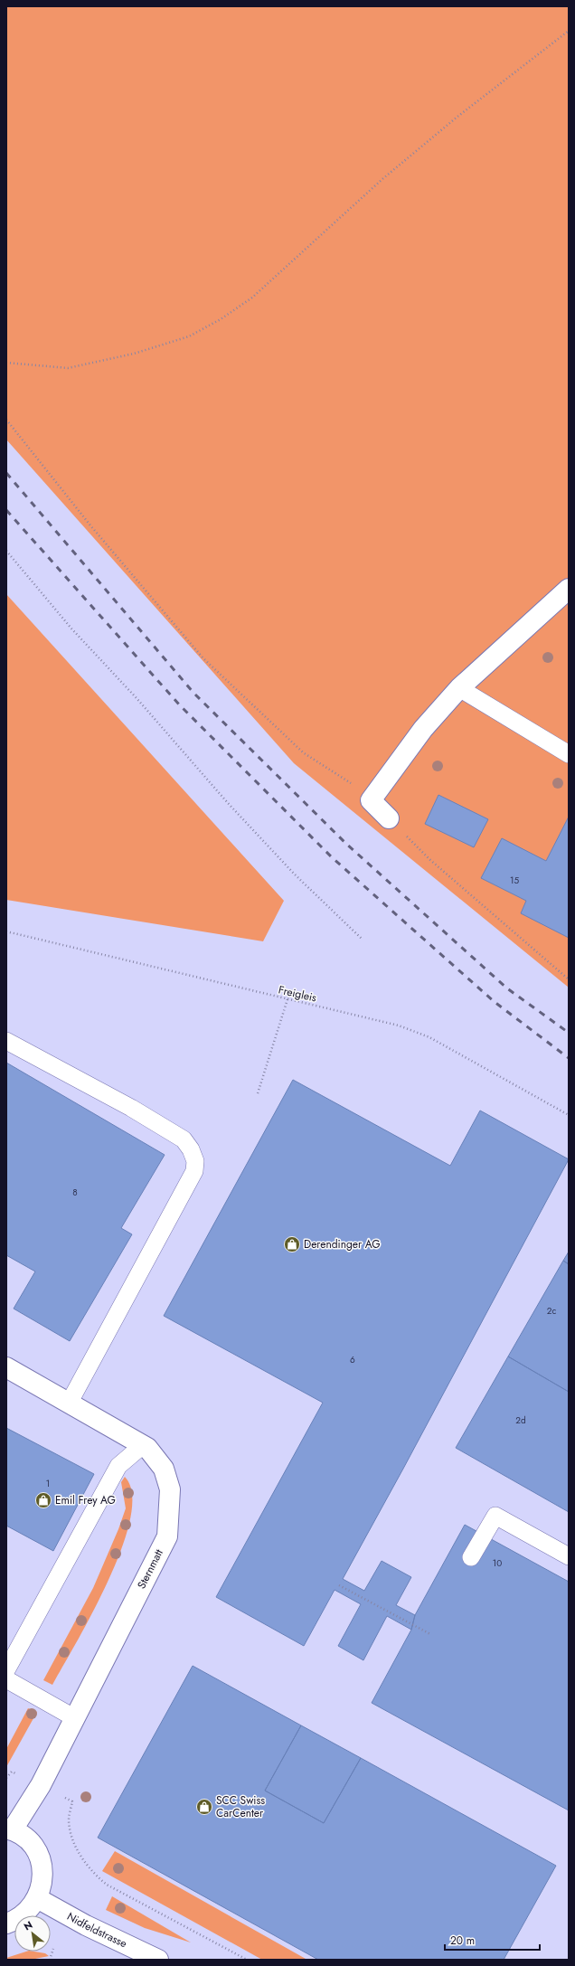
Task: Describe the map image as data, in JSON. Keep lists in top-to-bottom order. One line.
{"streets":{"street":["Sternmatt","Nidfeldstrasse"],"path":["Freigleis"]},"places":{"shop":["Derendinger AG","Emil Frey AG","SCC Swiss CarCenter"]},"house_numbers":["15","8","2c","6","2d","1","10"],"scale_bar":"20 m","north":"top left"}
